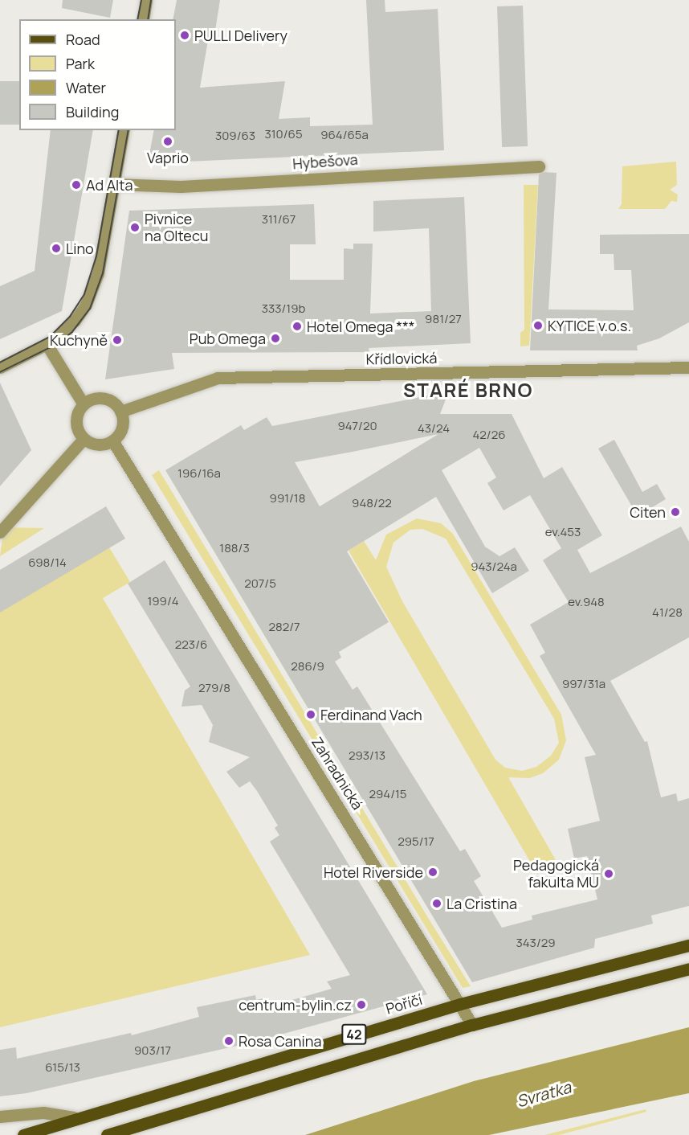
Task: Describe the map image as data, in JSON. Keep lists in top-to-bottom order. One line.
{"streets":{"main road":["Poříčí","42"],"street":["Hybešova","Křídlovická","Zahradnická"]},"crossings":[["Křídlovická","Zahradnická"],["Zahradnická","Poříčí"],["Zahradnická","42"]],"districts":["STARÉ BRNO"],"water":["Svratka"],"places":["PULLI Delivery","Vaprio","Ad Alta","Pivnice na Oltecu","Lino","KYTICE v.o.s.","Hotel Omega ***","Pub Omega","Kuchyně","Citen","Ferdinand Vach","Hotel Riverside","Pedagogická fakulta MU","La Cristina","centrum-bylin.cz","Rosa Canina"],"house_numbers":["310/65","964/65a","309/63","311/67","333/19b","981/27","947/20","43/24","42/26","196/16a","991/18","948/22","ev.453","188/3","698/14","943/24a","207/5","199/4","ev.948","41/28","282/7","223/6","286/9","997/31a","279/8","293/13","294/15","295/17","343/29","903/17","615/13"],"legend":["Road","Park","Water","Building"]}
